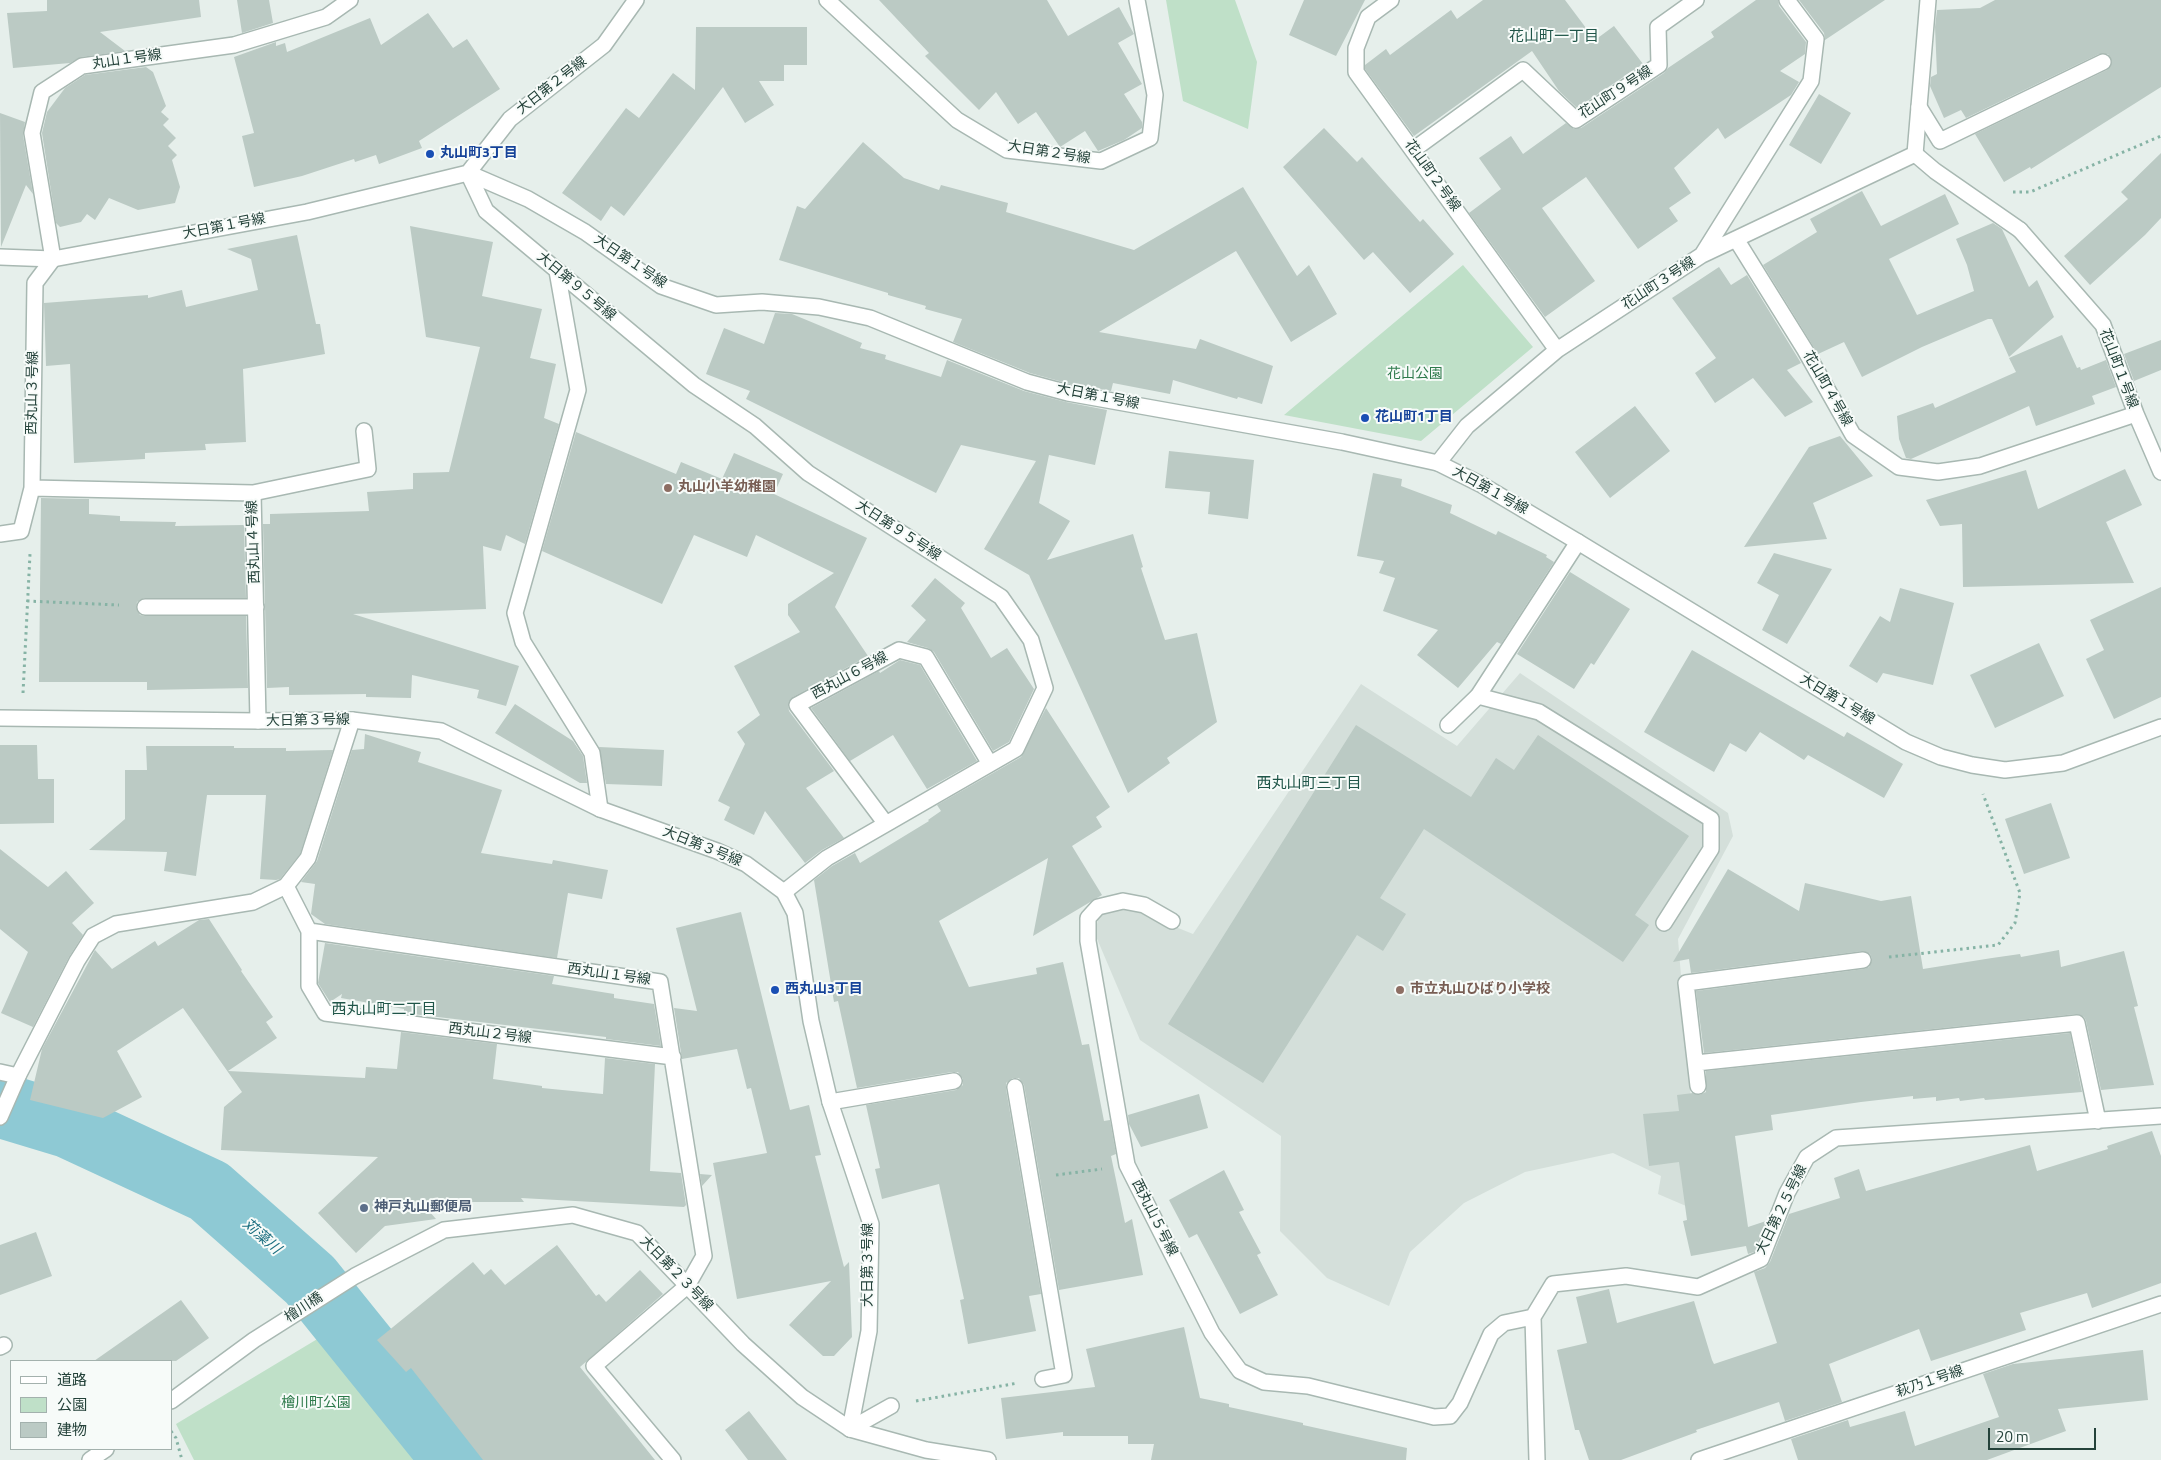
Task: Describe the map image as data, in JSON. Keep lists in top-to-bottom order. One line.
{"streets":{"street":["丸山１号線","大日第２号線","花山町９号線","花山町２号線","大日第１号線","花山町３号線","大日第９５号線","花山町１号線","花山町４号線","西丸山３号線","西丸山４号線","西丸山６号線","大日第３号線","西丸山１号線","西丸山２号線","大日第２５号線","西丸山５号線","大日第２３号線","檜川橋","萩乃１号線"]},"crossings":[["丸山１号線","大日第１号線"],["丸山１号線","西丸山３号線"],["大日第２号線","大日第１号線"],["大日第２号線","大日第９５号線"],["花山町９号線","花山町２号線"],["花山町２号線","花山町３号線"],["大日第１号線","花山町３号線"],["大日第１号線","大日第９５号線"],["大日第１号線","西丸山３号線"],["花山町３号線","花山町１号線"],["花山町３号線","花山町４号線"],["大日第９５号線","西丸山６号線"],["大日第９５号線","大日第３号線"],["花山町１号線","花山町４号線"],["西丸山３号線","西丸山４号線"],["西丸山４号線","大日第３号線"],["大日第３号線","大日第２３号線"],["西丸山１号線","西丸山２号線"],["西丸山１号線","大日第２３号線"],["大日第２５号線","西丸山５号線"],["大日第２３号線","檜川橋"]],"districts":["花山町一丁目","西丸山町三丁目","西丸山町二丁目"],"water":["苅藻川"],"parks":["花山公園","檜川町公園"],"places":["丸山町3丁目","花山町1丁目","丸山小羊幼稚園","西丸山3丁目","市立丸山ひばり小学校","神戸丸山郵便局"],"legend":["道路","公園","建物"],"scale_bar":"20 m"}
